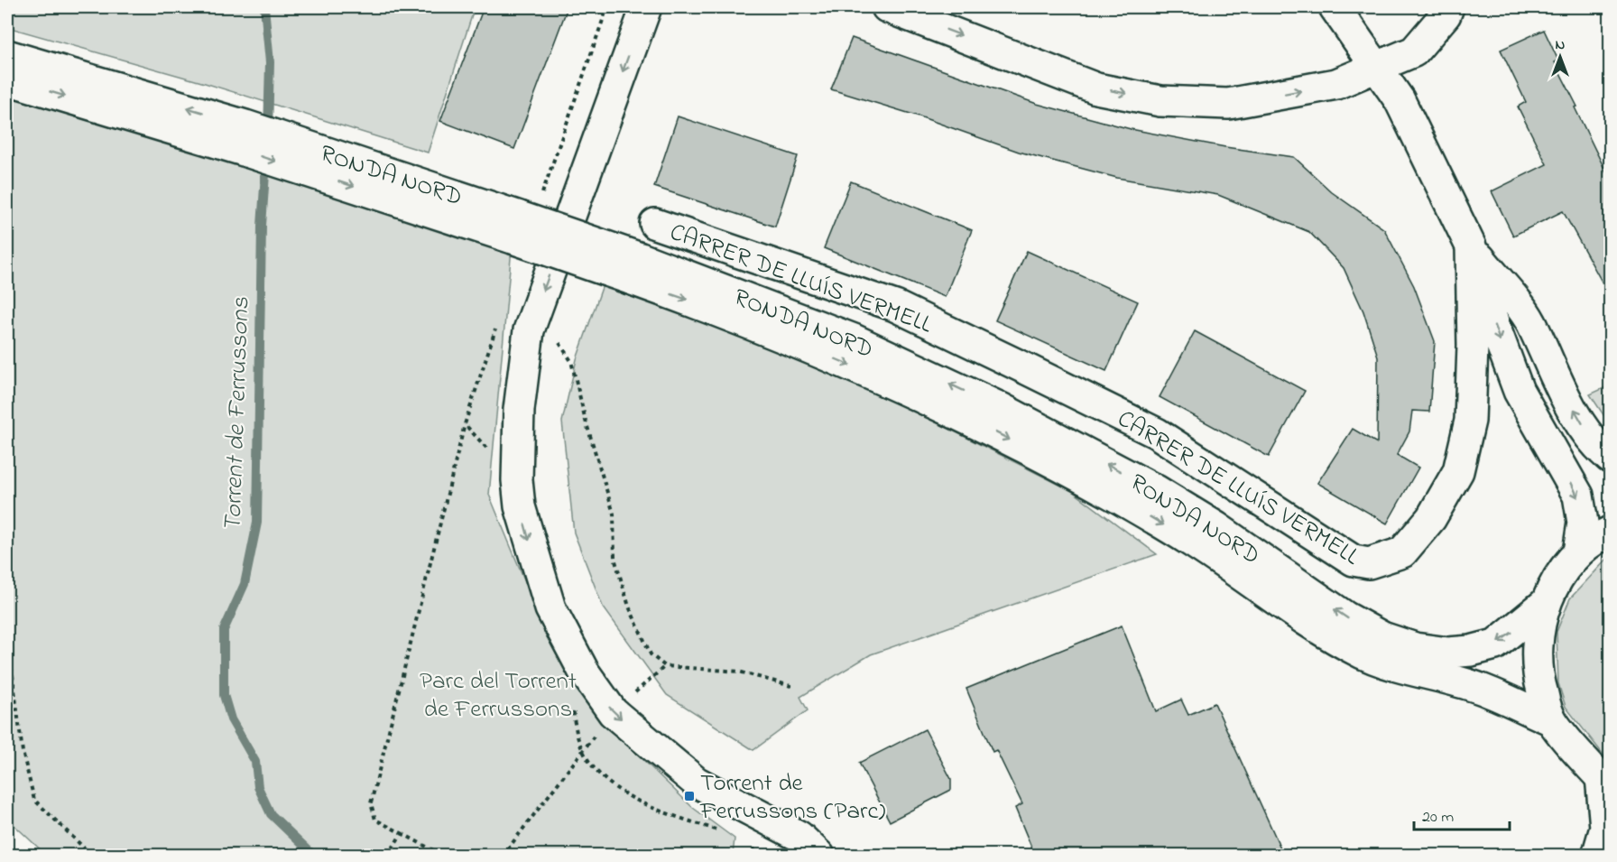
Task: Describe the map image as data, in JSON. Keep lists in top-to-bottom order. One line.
{"streets":{"street":["RONDA NORD","CARRER DE LLUÍS VERMELL"]},"water":["Torrent de Ferrussons"],"parks":["Parc del Torrent de Ferrussons"],"places":{"transit":["Torrent de Ferrussons (Parc)"]},"scale_bar":"20 m","north":"top"}
